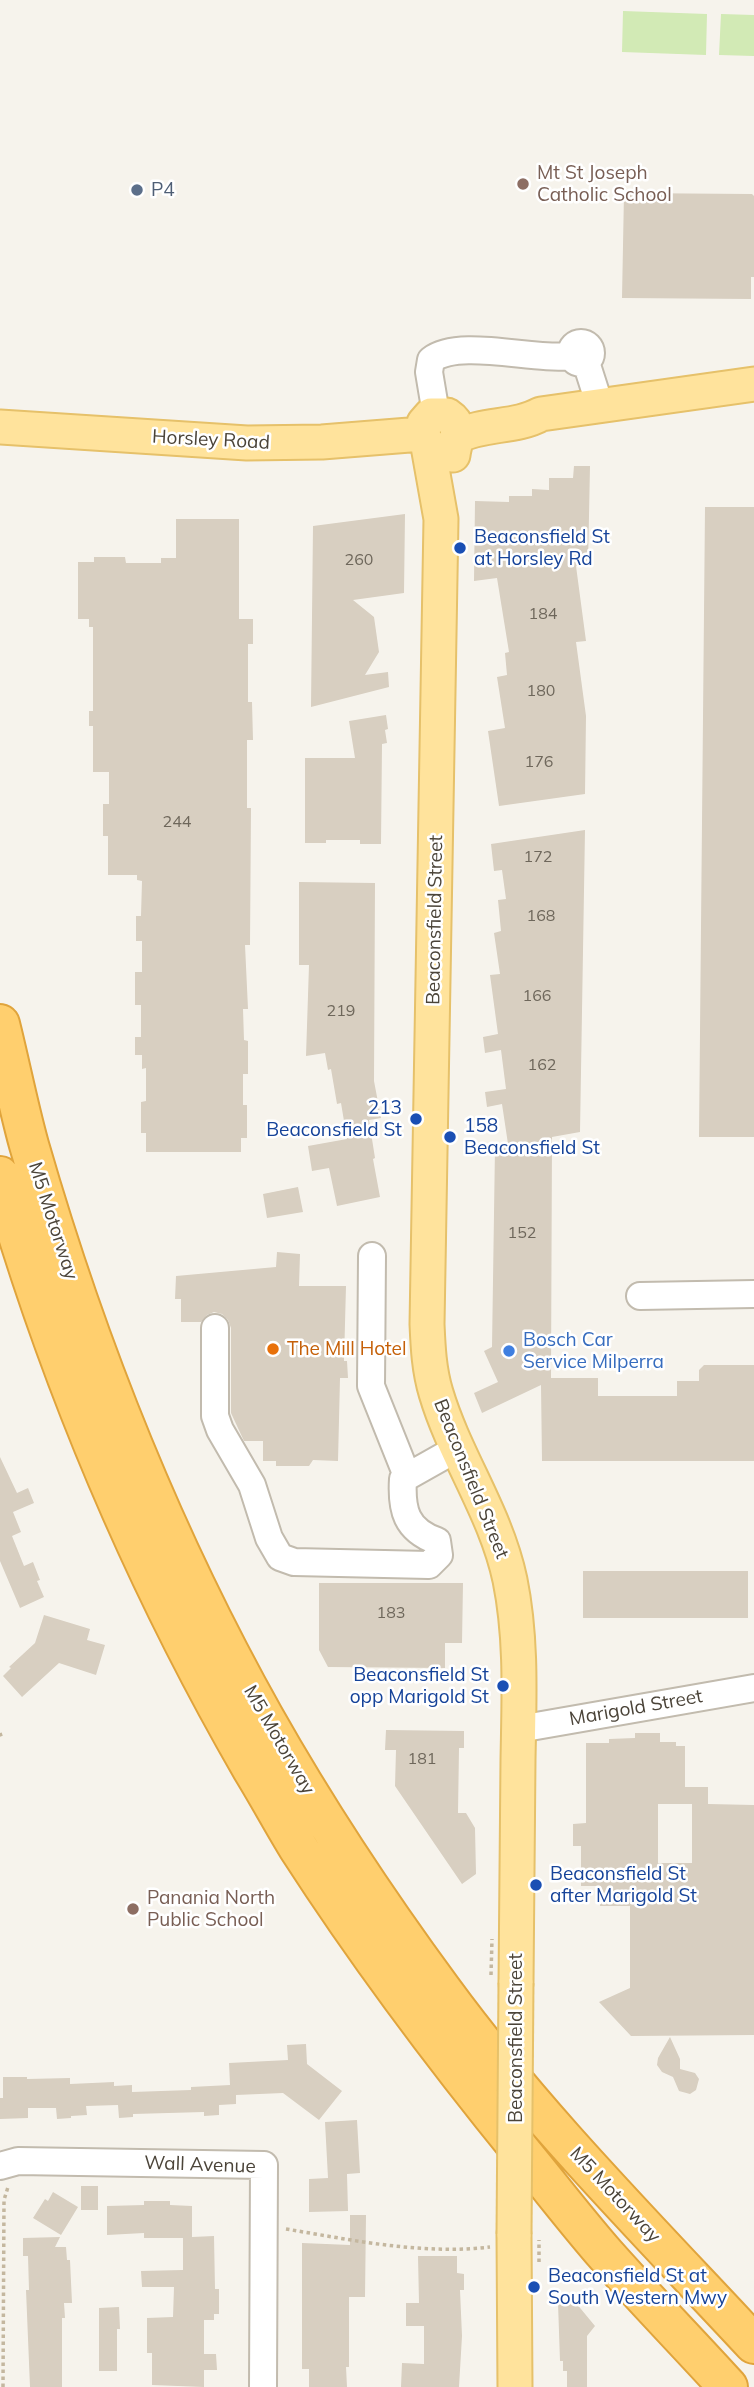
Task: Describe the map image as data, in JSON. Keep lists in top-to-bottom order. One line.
{"streets":{"highway":["M5 Motorway"],"main road":["Horsley Road","Beaconsfield Street"],"street":["Marigold Street","Wall Avenue"]},"crossings":[["Horsley Road","Beaconsfield Street"],["Beaconsfield Street","Marigold Street"]],"places":["Mt St Joseph Catholic School","P4","Beaconsfield St at Horsley Rd","213 Beaconsfield St","158 Beaconsfield St","The Mill Hotel","Bosch Car Service Milperra","Beaconsfield St opp Marigold St","Beaconsfield St after Marigold St","Panania North Public School","Beaconsfield St at South Western Mwy"],"house_numbers":["260","184","180","176","244","172","168","166","219","162","152","183","181"]}
